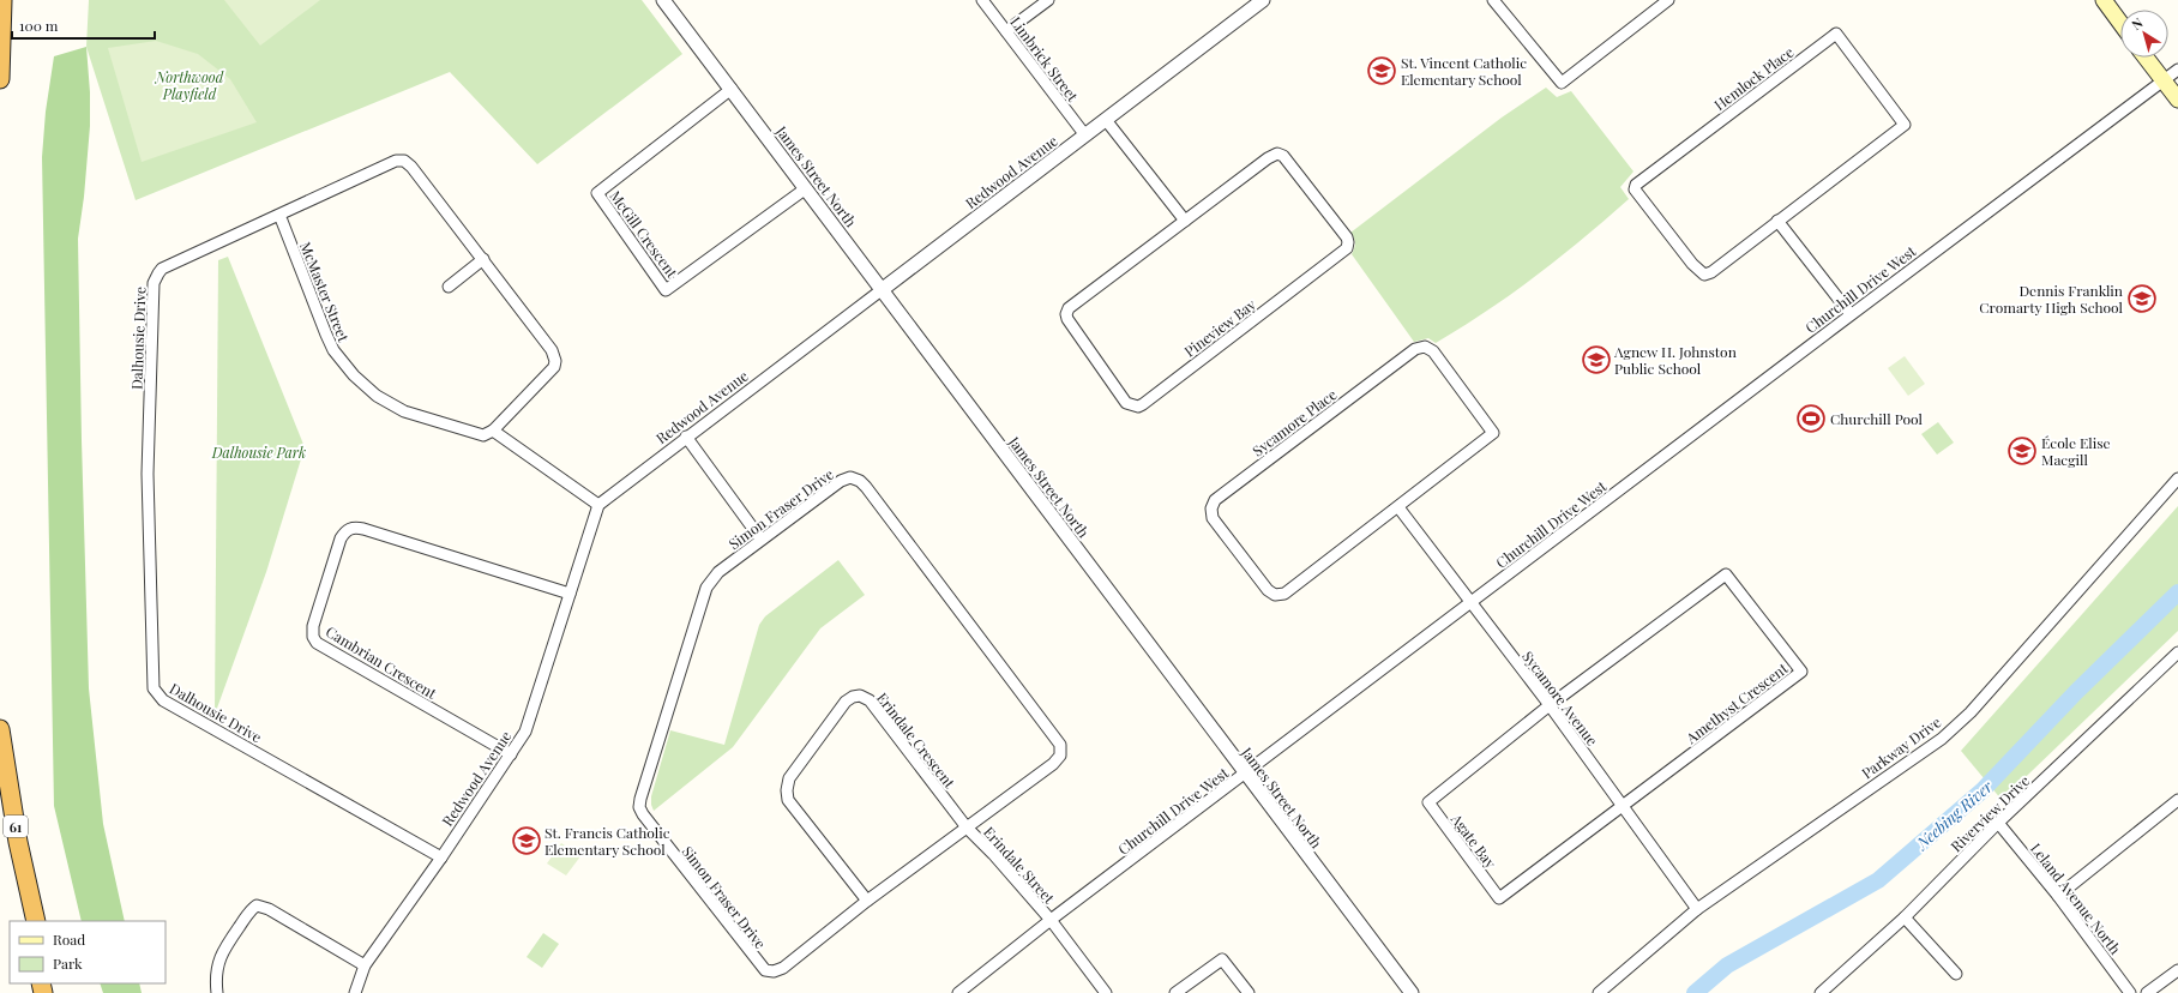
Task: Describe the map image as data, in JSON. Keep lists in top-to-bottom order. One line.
{"streets":{"highway":["61"],"street":["Limbrick Street","Hemlock Place","Redwood Avenue","James Street North","McGill Crescent","Churchill Drive West","McMaster Street","Pineview Bay","Dalhousie Drive","Sycamore Place","Simon Fraser Drive","Cambrian Crescent","Sycamore Avenue","Amethyst Crescent","Erindale Crescent","Parkway Drive","Riverview Drive","Agate Bay","Erindale Street","Leland Avenue North"]},"crossings":[["Limbrick Street","Redwood Avenue"],["Redwood Avenue","James Street North"],["Redwood Avenue","Dalhousie Drive"],["Redwood Avenue","Cambrian Crescent"],["James Street North","McGill Crescent"],["James Street North","Churchill Drive West"],["Churchill Drive West","Sycamore Avenue"],["Churchill Drive West","Erindale Street"],["McMaster Street","Dalhousie Drive"],["Sycamore Place","Sycamore Avenue"],["Simon Fraser Drive","Erindale Crescent"],["Simon Fraser Drive","Erindale Street"],["Sycamore Avenue","Amethyst Crescent"],["Sycamore Avenue","Parkway Drive"],["Sycamore Avenue","Agate Bay"],["Amethyst Crescent","Agate Bay"],["Erindale Crescent","Erindale Street"],["Riverview Drive","Leland Avenue North"]],"water":["Neebing River"],"parks":["Northwood Playfield","Dalhousie Park"],"places":{"school or university":["St. Vincent Catholic Elementary School","Dennis Franklin Cromarty High School","Agnew H. Johnston Public School","École Elise Macgill","St. Francis Catholic Elementary School"],"sports":["Churchill Pool"]},"legend":["Road","Park"],"scale_bar":"100 m","north":"top left"}
